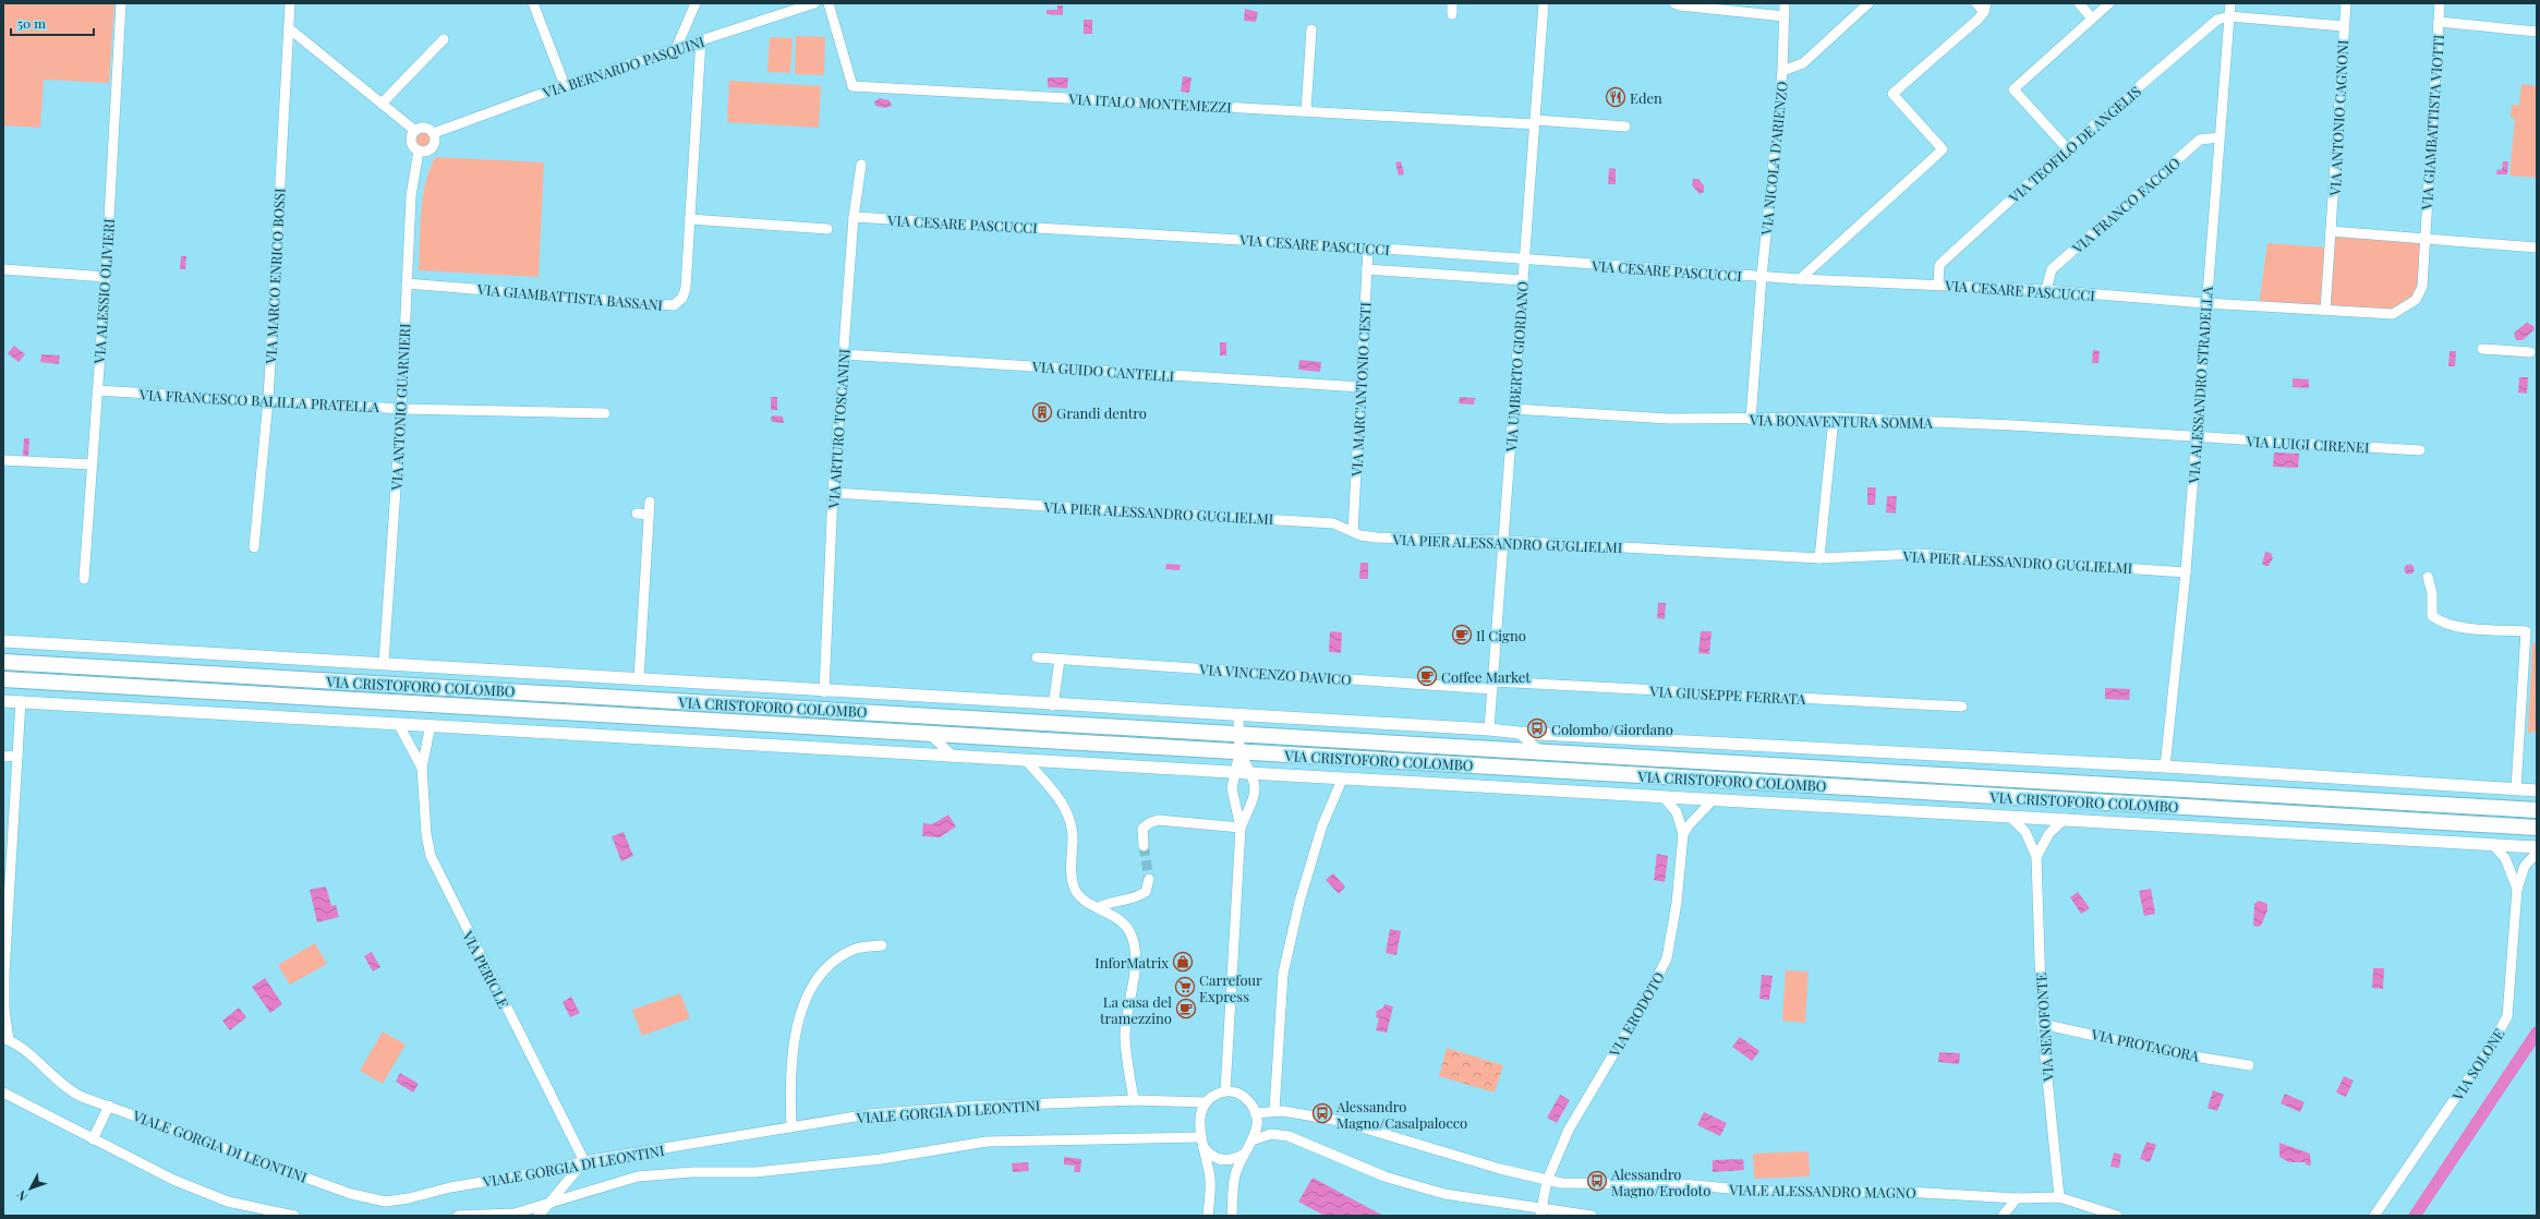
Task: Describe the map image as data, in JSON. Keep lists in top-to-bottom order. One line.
{"streets":{"main road":["VIA CRISTOFORO COLOMBO"],"street":["VIA BERNARDO PASQUINI","VIA ITALO MONTEMEZZI","VIA ANTONIO CAGNONI","VIA GIAMBATTISTA VIOTTI","VIA TEOFILO DE ANGELIS","VIA NICOLA D'ARIENZO","VIA FRANCO FACCIO","VIA CESARE PASCUCCI","VIA MARCO ENRICO BOSSI","VIA ALESSIO OLIVIERI","VIA GIAMBATTISTA BASSANI","VIA UMBERTO GIORDANO","VIA GUIDO CANTELLI","VIA ALESSANDRO STRADELLA","VIA MARC'ANTONIO CESTI","VIA FRANCESCO BALILLA PRATELLA","VIA ANTONIO GUARNIERI","VIA BONAVENTURA SOMMA","VIA ARTURO TOSCANINI","VIA LUIGI CIRENEI","VIA PIER ALESSANDRO GUGLIELMI","VIA VINCENZO DAVICO","VIA GIUSEPPE FERRATA","VIA PERICLE","VIA ERODOTO","VIA SENOFONTE","VIA PROTAGORA","VIA SOLONE","VIALE GORGIA DI LEONTINI","VIALE ALESSANDRO MAGNO"]},"crossings":[["VIA BERNARDO PASQUINI","VIA GIAMBATTISTA BASSANI"],["VIA BERNARDO PASQUINI","VIA ANTONIO GUARNIERI"],["VIA ITALO MONTEMEZZI","VIA UMBERTO GIORDANO"],["VIA ANTONIO CAGNONI","VIA CESARE PASCUCCI"],["VIA GIAMBATTISTA VIOTTI","VIA CESARE PASCUCCI"],["VIA TEOFILO DE ANGELIS","VIA CESARE PASCUCCI"],["VIA TEOFILO DE ANGELIS","VIA ALESSANDRO STRADELLA"],["VIA NICOLA D'ARIENZO","VIA CESARE PASCUCCI"],["VIA NICOLA D'ARIENZO","VIA BONAVENTURA SOMMA"],["VIA FRANCO FACCIO","VIA CESARE PASCUCCI"],["VIA FRANCO FACCIO","VIA ALESSANDRO STRADELLA"],["VIA CESARE PASCUCCI","VIA UMBERTO GIORDANO"],["VIA CESARE PASCUCCI","VIA ALESSANDRO STRADELLA"],["VIA CESARE PASCUCCI","VIA MARC'ANTONIO CESTI"],["VIA CESARE PASCUCCI","VIA ARTURO TOSCANINI"],["VIA MARCO ENRICO BOSSI","VIA FRANCESCO BALILLA PRATELLA"],["VIA ALESSIO OLIVIERI","VIA FRANCESCO BALILLA PRATELLA"],["VIA GIAMBATTISTA BASSANI","VIA ANTONIO GUARNIERI"],["VIA UMBERTO GIORDANO","VIA BONAVENTURA SOMMA"],["VIA UMBERTO GIORDANO","VIA PIER ALESSANDRO GUGLIELMI"],["VIA UMBERTO GIORDANO","VIA VINCENZO DAVICO"],["VIA UMBERTO GIORDANO","VIA CRISTOFORO COLOMBO"],["VIA UMBERTO GIORDANO","VIA GIUSEPPE FERRATA"],["VIA GUIDO CANTELLI","VIA MARC'ANTONIO CESTI"],["VIA GUIDO CANTELLI","VIA ARTURO TOSCANINI"],["VIA ALESSANDRO STRADELLA","VIA BONAVENTURA SOMMA"],["VIA ALESSANDRO STRADELLA","VIA LUIGI CIRENEI"],["VIA ALESSANDRO STRADELLA","VIA PIER ALESSANDRO GUGLIELMI"],["VIA ALESSANDRO STRADELLA","VIA CRISTOFORO COLOMBO"],["VIA MARC'ANTONIO CESTI","VIA PIER ALESSANDRO GUGLIELMI"],["VIA FRANCESCO BALILLA PRATELLA","VIA ANTONIO GUARNIERI"],["VIA ANTONIO GUARNIERI","VIA CRISTOFORO COLOMBO"],["VIA BONAVENTURA SOMMA","VIA LUIGI CIRENEI"],["VIA ARTURO TOSCANINI","VIA PIER ALESSANDRO GUGLIELMI"],["VIA ARTURO TOSCANINI","VIA CRISTOFORO COLOMBO"],["VIA VINCENZO DAVICO","VIA GIUSEPPE FERRATA"],["VIA CRISTOFORO COLOMBO","VIA PERICLE"],["VIA PERICLE","VIALE GORGIA DI LEONTINI"],["VIA ERODOTO","VIALE ALESSANDRO MAGNO"],["VIA SENOFONTE","VIA PROTAGORA"],["VIA SENOFONTE","VIALE ALESSANDRO MAGNO"],["VIALE GORGIA DI LEONTINI","VIALE ALESSANDRO MAGNO"]],"places":{"restaurant":["Eden"],"building":["Grandi dentro"],"cafe":["Il Cigno","Coffee Market","La casa del tramezzino"],"bus stop":["Colombo/Giordano","Alessandro Magno/Casalpalocco","Alessandro Magno/Erodoto"],"shop":["InforMatrix"],"supermarket":["Carrefour Express"]},"scale_bar":"50 m","north":"bottom left"}
